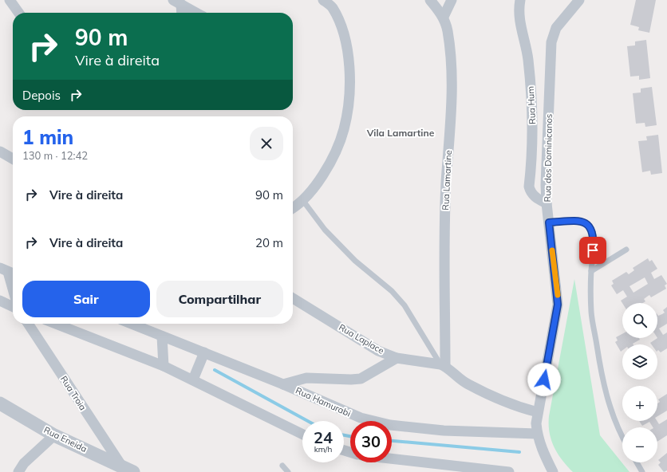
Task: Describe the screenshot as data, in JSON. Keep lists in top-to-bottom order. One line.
{"streets":{"street":["Rua Hum","Rua dos Dominicanos","Rua Lamartine","Rua Laplace","Rua Troia","Rua Hamurabi","Rua Eneida"]},"crossings":[["Rua Hum","Rua dos Dominicanos"],["Rua dos Dominicanos","Rua Hamurabi"],["Rua Lamartine","Rua Laplace"],["Rua Troia","Rua Eneida"]],"districts":["Vila Lamartine"],"page":{"turn":["90 m","Vire à direita"],"then":"Depois","heading":["1 min","130 m · 12:42"],"list":[{"name":"Vire à direita","value":"90 m"},{"name":"Vire à direita","value":"20 m"}],"buttons":["Sair","Compartilhar"],"map_buttons":["+","−"],"speed":"24 km/h","limit":"30"}}
